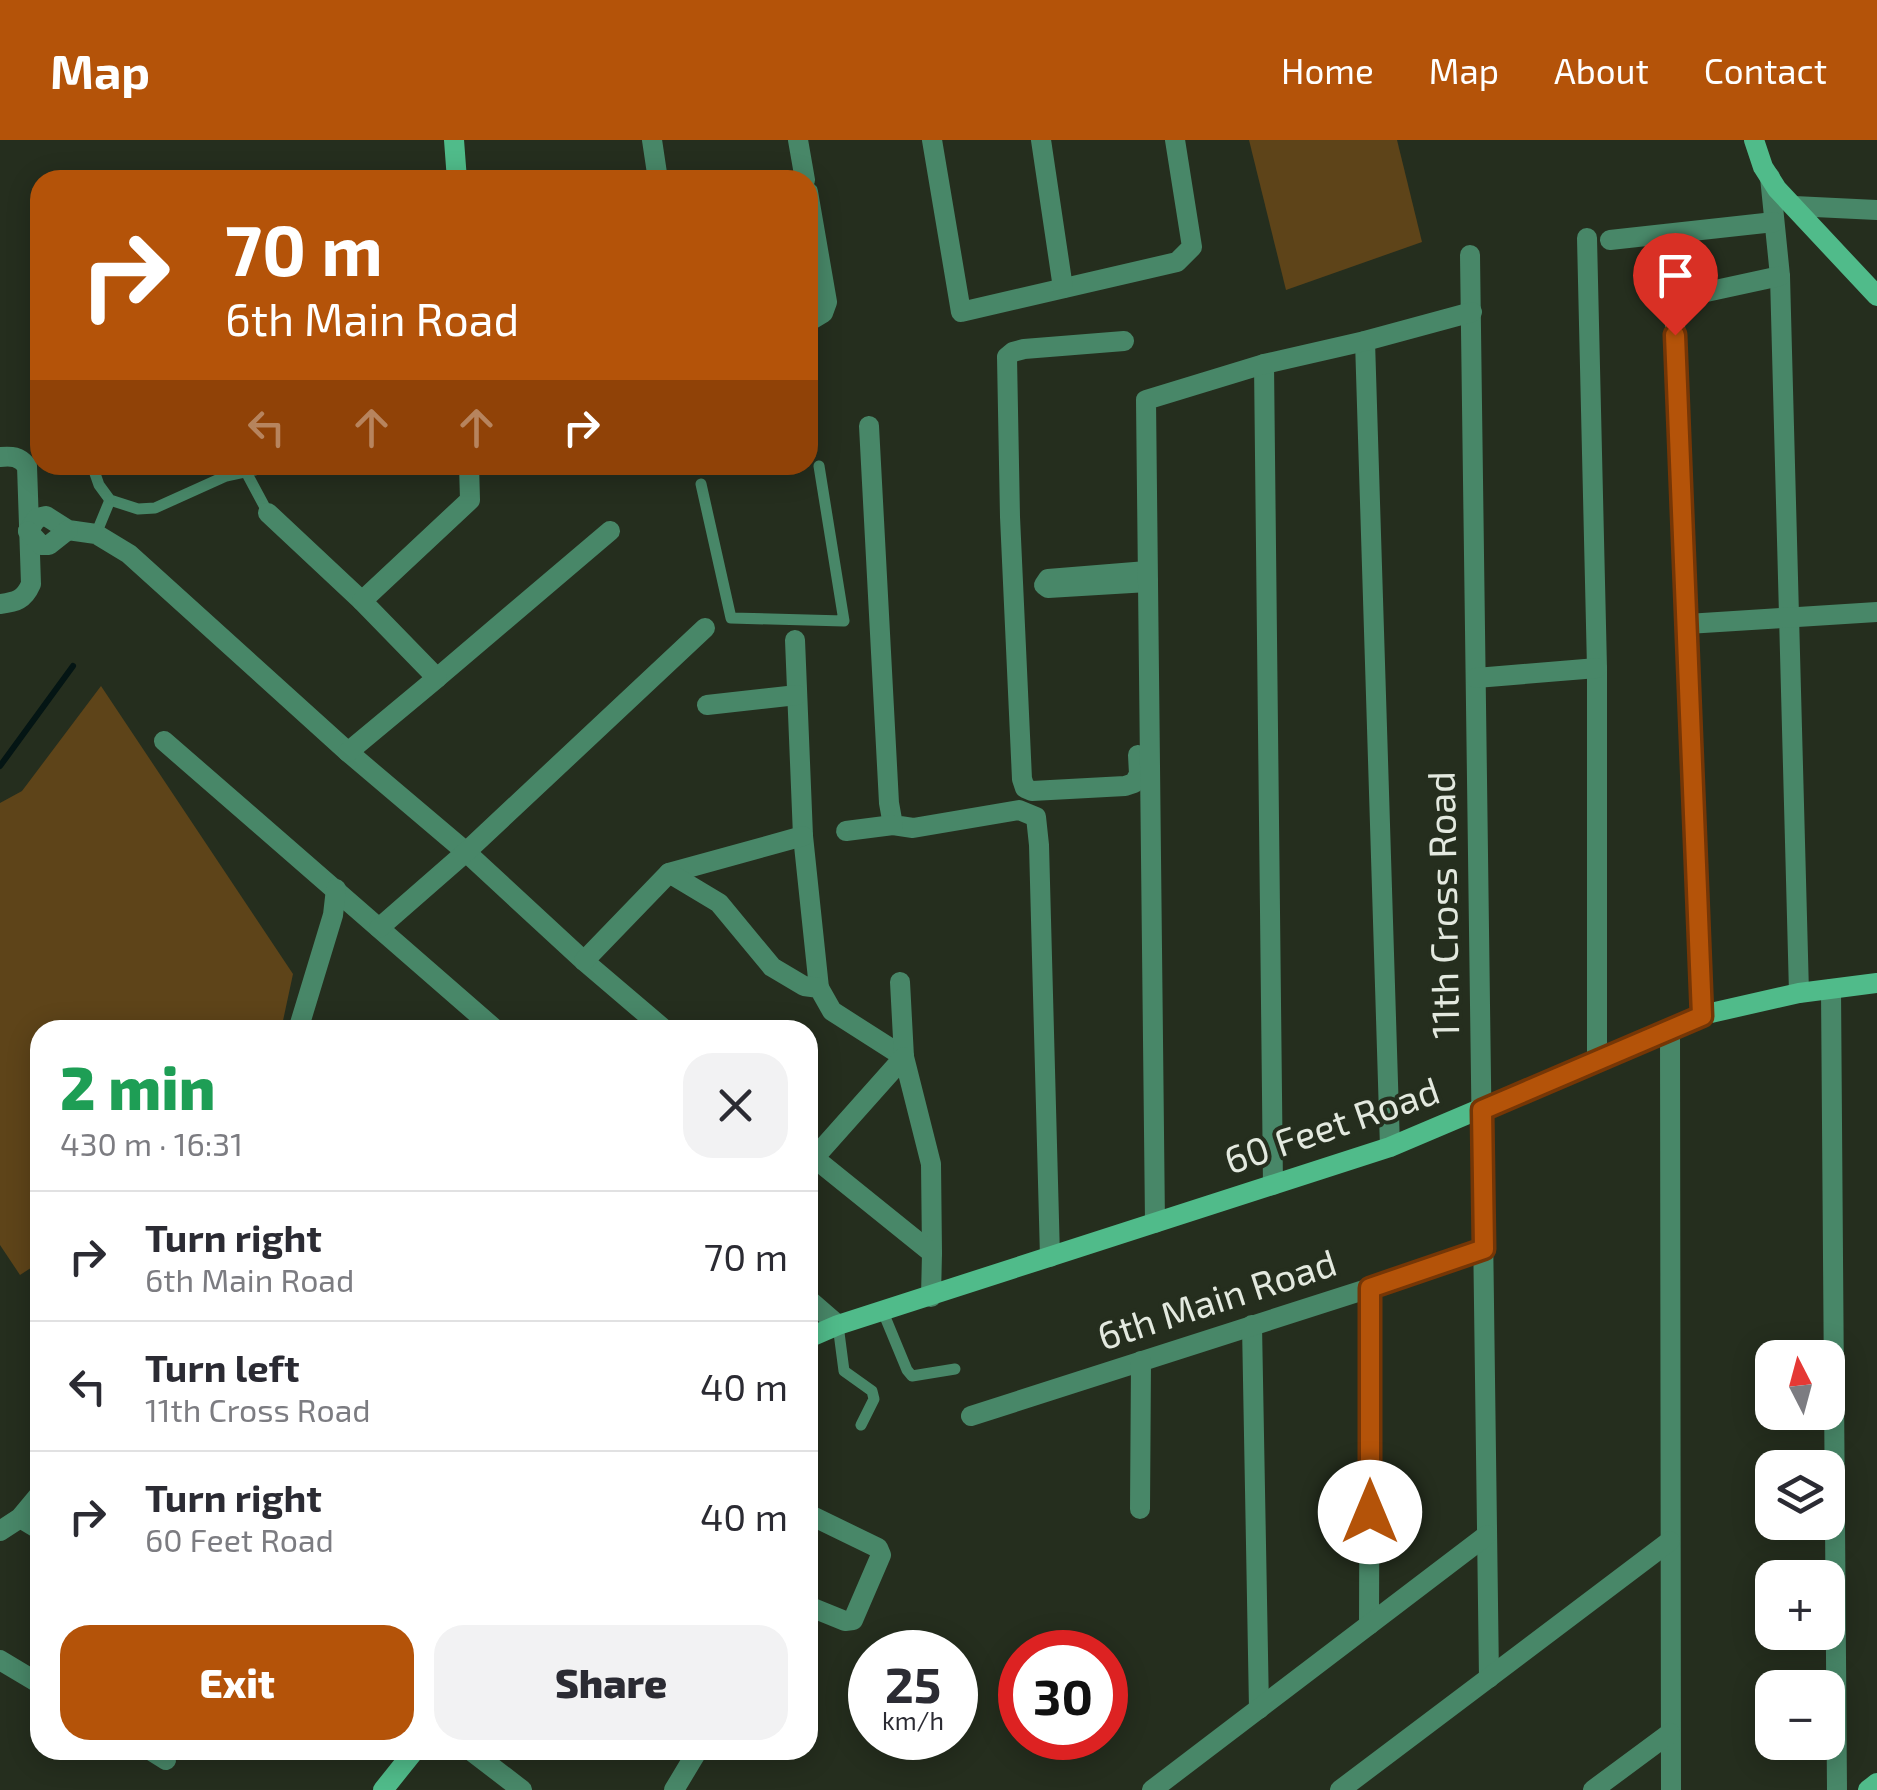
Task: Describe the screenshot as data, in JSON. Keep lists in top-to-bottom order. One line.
{"streets":{"street":["11th Cross Road","60 Feet Road","6th Main Road"]},"crossings":[["11th Cross Road","60 Feet Road"],["11th Cross Road","6th Main Road"]],"north":"top","page":{"header":"Map","nav":["Home","Map","About","Contact"],"turn":["70 m","6th Main Road"],"heading":["2 min","430 m · 16:31"],"list":[{"name":"Turn right","note":"6th Main Road","value":"70 m"},{"name":"Turn left","note":"11th Cross Road","value":"40 m"},{"name":"Turn right","note":"60 Feet Road","value":"40 m"}],"map_buttons":["+","−"],"buttons":["Exit","Share"],"speed":"25 km/h","limit":"30"}}
